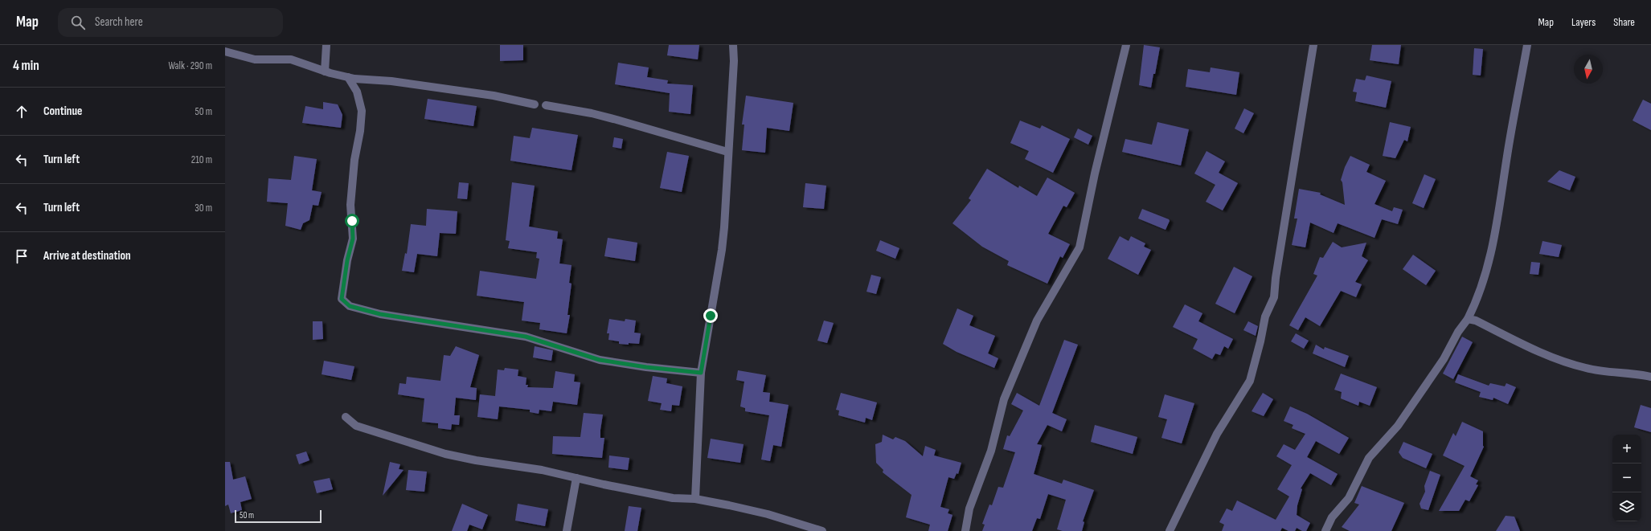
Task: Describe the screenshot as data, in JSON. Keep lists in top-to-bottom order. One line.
{"scale_bar":"50 m","north":"bottom","page":{"header":"Map","search":"Search here","nav":["Map","Layers","Share"],"heading":["4 min","Walk · 290 m"],"list":[["Continue","50 m"],["Turn left","210 m"],["Turn left","30 m"],"Arrive at destination"],"map_buttons":["+","−"],"scale":"50 m"}}
